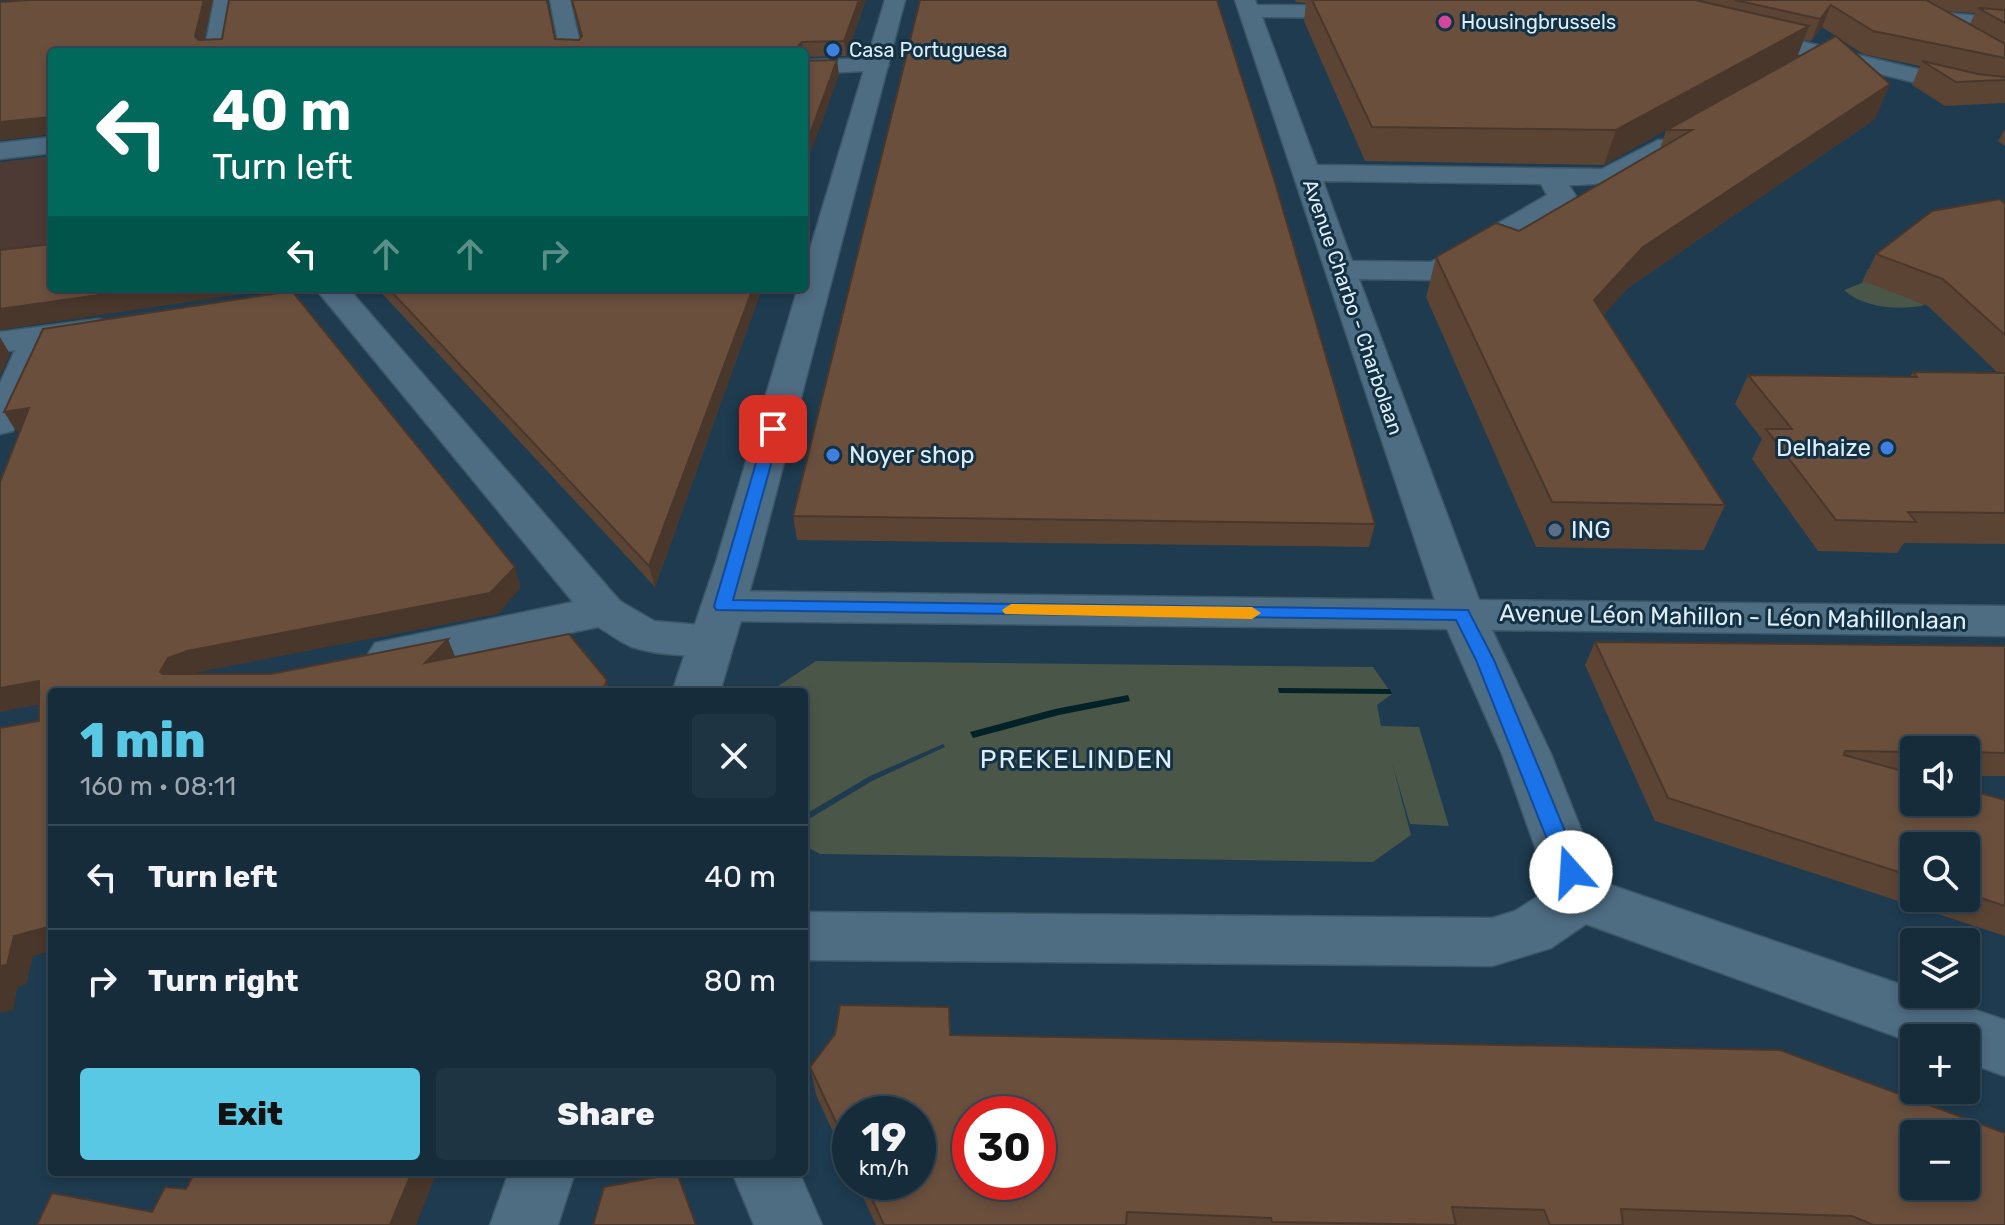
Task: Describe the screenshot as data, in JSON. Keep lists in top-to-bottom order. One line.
{"streets":{"street":["Avenue Charbo - Charbolaan","Avenue Léon Mahillon - Léon Mahillonlaan"]},"crossings":[["Avenue Charbo - Charbolaan","Avenue Léon Mahillon - Léon Mahillonlaan"]],"districts":["PREKELINDEN"],"places":["Housingbrussels","Casa Portuguesa","Delhaize","Noyer shop","ING"],"page":{"turn":["40 m","Turn left"],"heading":["1 min","160 m · 08:11"],"map_buttons":["+","−"],"list":[{"name":"Turn left","value":"40 m"},{"name":"Turn right","value":"80 m"}],"buttons":["Exit","Share"],"speed":"19 km/h","limit":"30"}}
